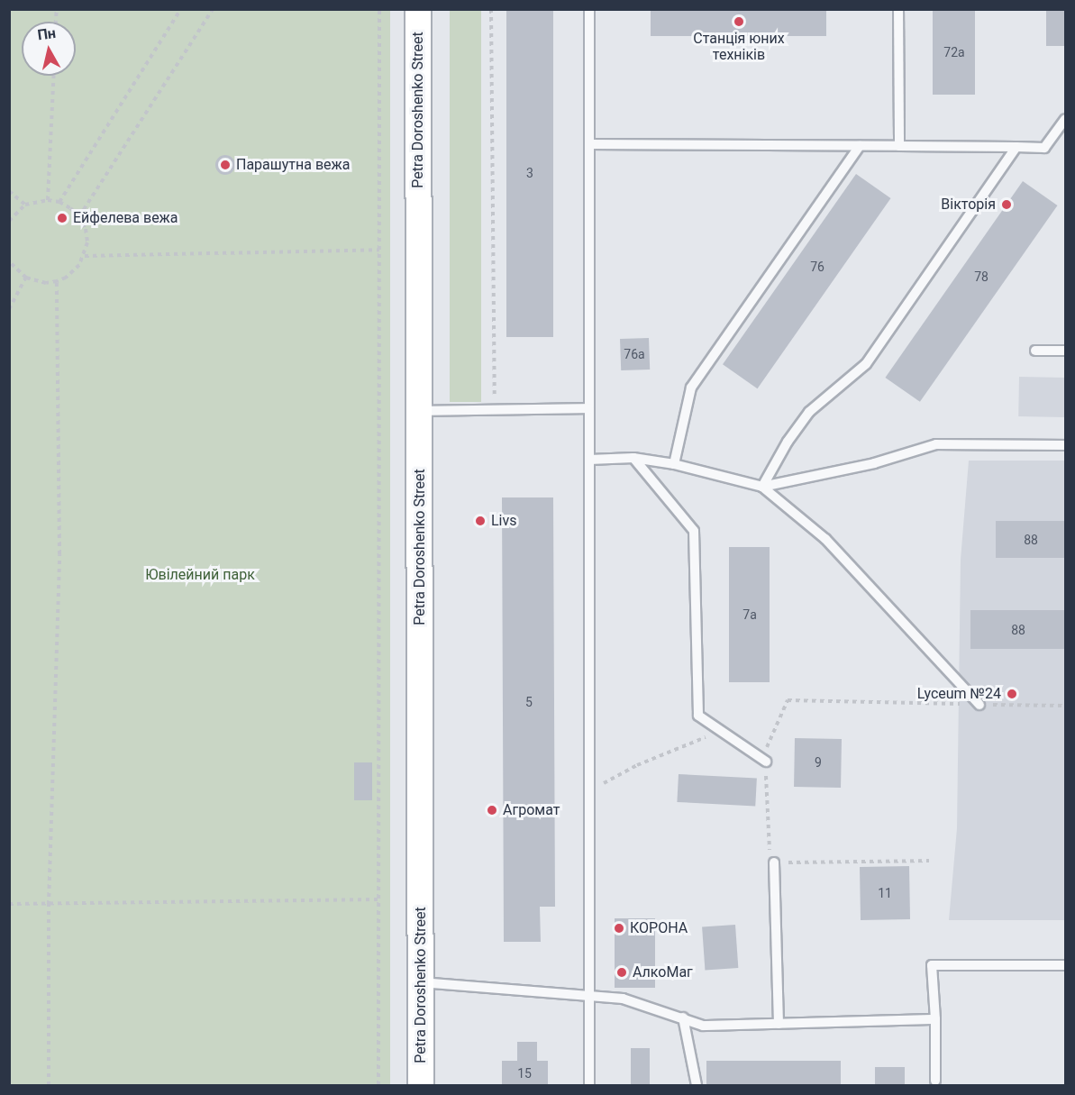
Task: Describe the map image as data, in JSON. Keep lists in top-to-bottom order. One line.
{"streets":{"main road":["Petra Doroshenko Street"]},"parks":["Ювілейний парк"],"places":["Станція юних техніків","Парашутна вежа","Вікторія","Ейфелева вежа","Livs","Lyceum №24","Агромат","КОРОНА","АлкоМаг"],"house_numbers":["72а","3","76","78","76а","88","7а","88","5","9","11","15"],"north":"top"}
